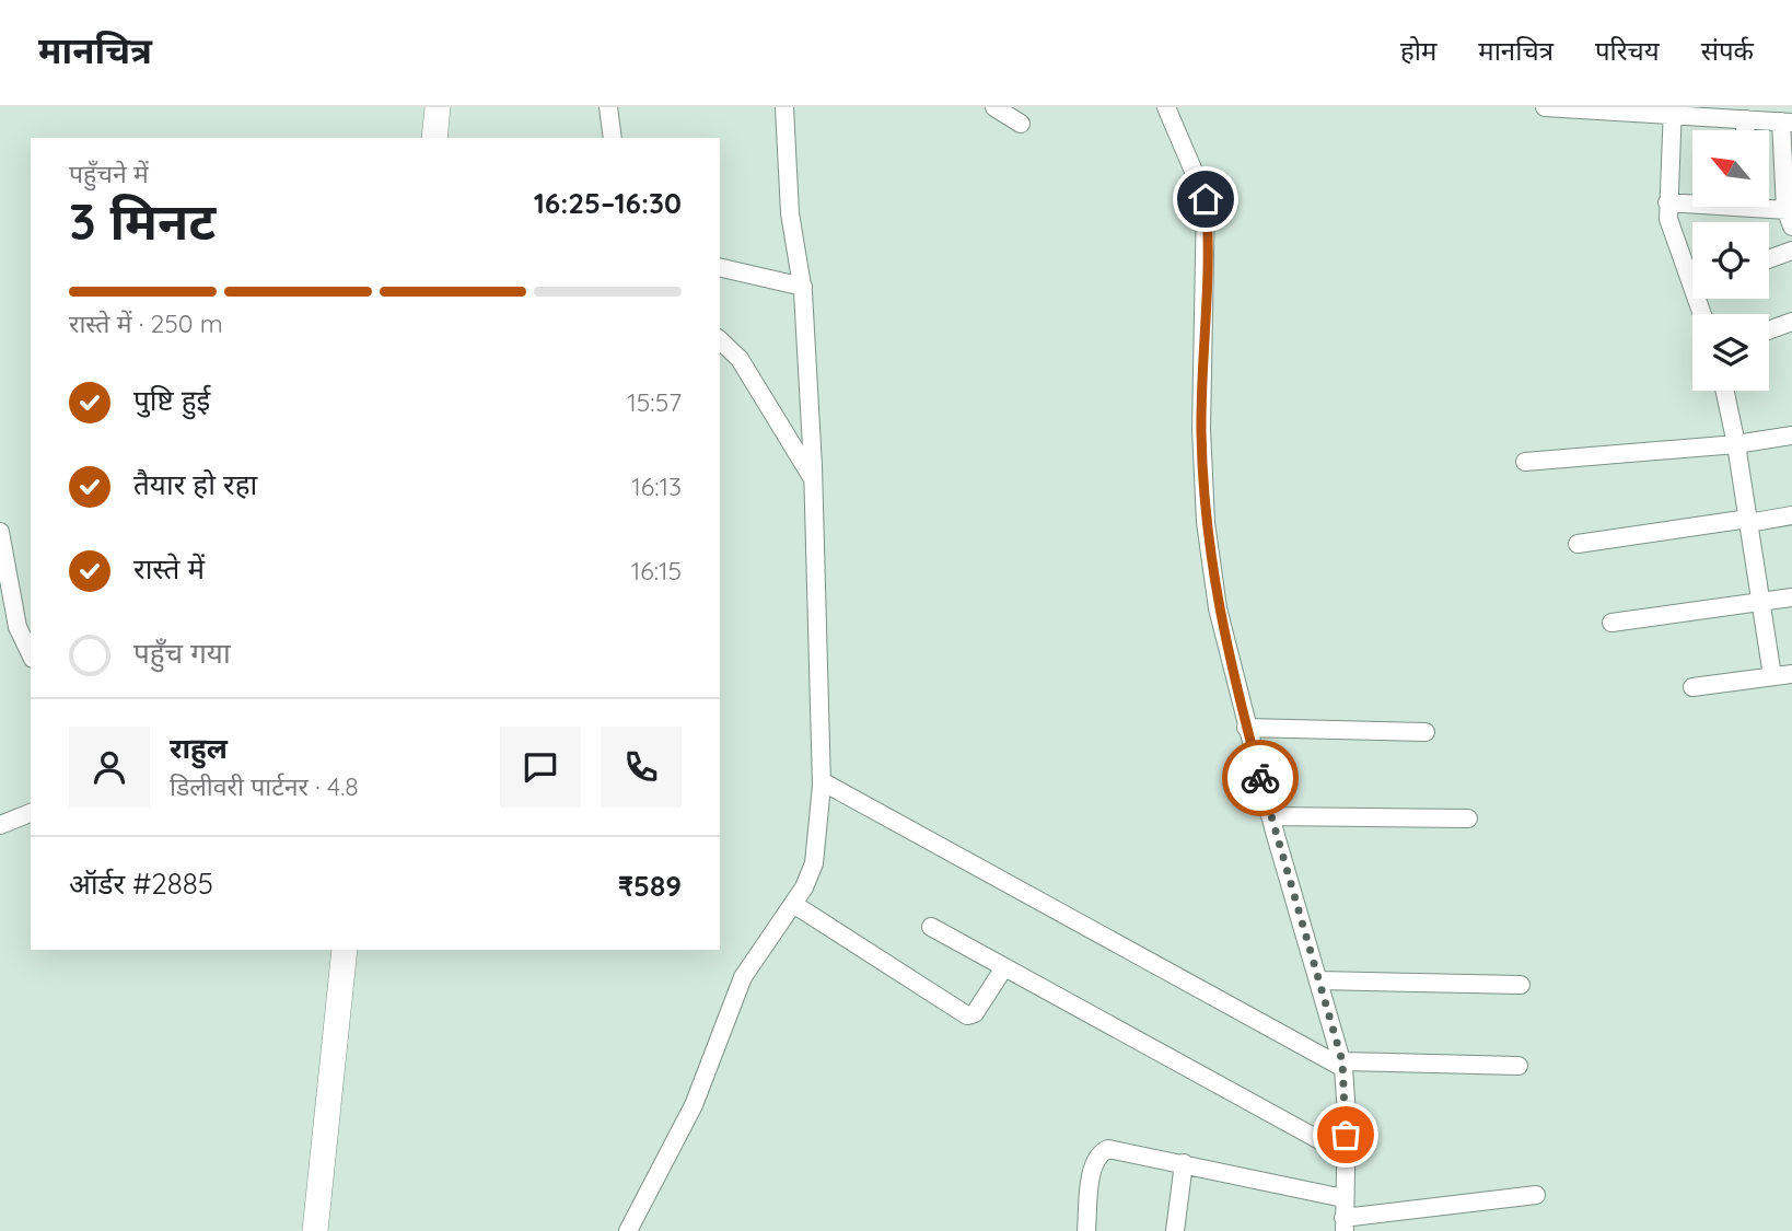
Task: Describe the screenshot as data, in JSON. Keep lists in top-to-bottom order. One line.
{"north":"top left","page":{"header":"मानचित्र","nav":["होम","मानचित्र","परिचय","संपर्क"],"heading":["3 मिनट","पहुँचने में","16:25–16:30"],"panel":["राहुल","डिलीवरी पार्टनर · 4.8","ऑर्डर #2885","₹589"],"bar":"रास्ते में · 250 m","list":[["पुष्टि हुई","15:57"],["तैयार हो रहा","16:13"],["रास्ते में","16:15"],"पहुँच गया"]}}
